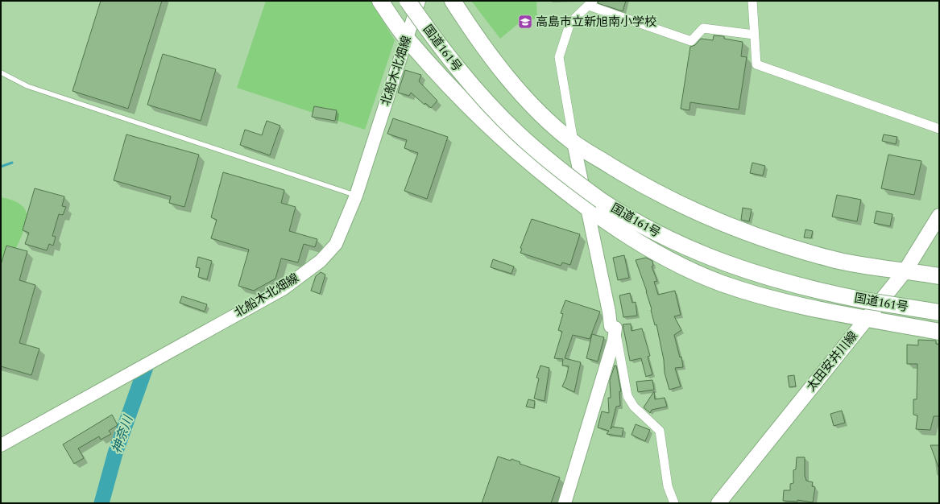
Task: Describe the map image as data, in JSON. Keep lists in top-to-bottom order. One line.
{"streets":{"highway":["国道161号"],"main road":["北船木北畑線","太田安井川線"]},"water":["神奈川"],"places":{"school or university":["高島市立新旭南小学校"]}}
